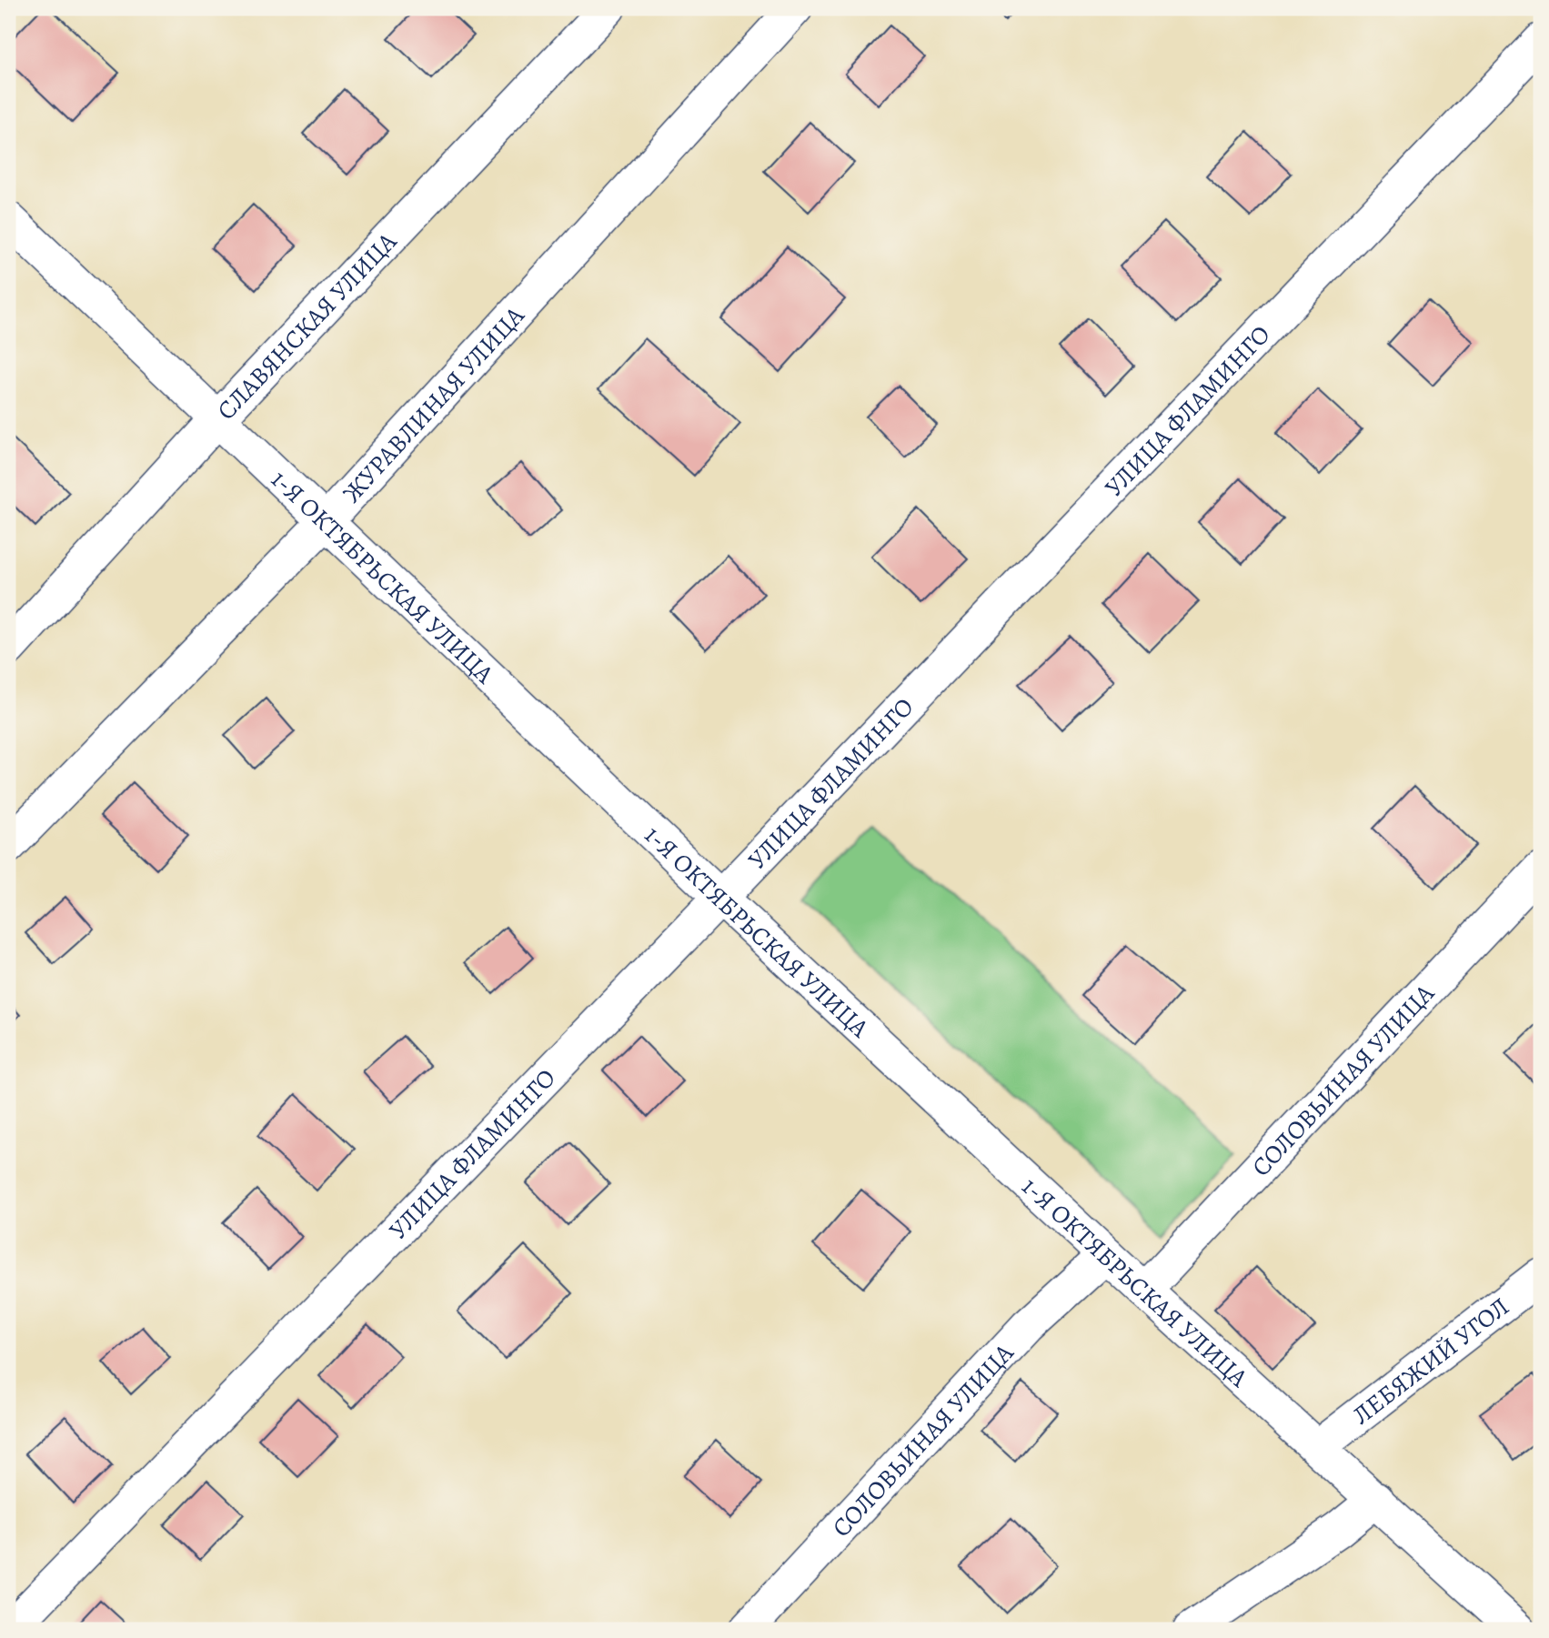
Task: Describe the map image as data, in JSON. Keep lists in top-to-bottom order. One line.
{"streets":{"street":["СЛАВЯНСКАЯ УЛИЦА","ЖУРАВЛИНАЯ УЛИЦА","УЛИЦА ФЛАМИНГО","1-Я ОКТЯБРЬСКАЯ УЛИЦА","СОЛОВЬИНАЯ УЛИЦА","ЛЕБЯЖИЙ УГОЛ"]},"crossings":[["СЛАВЯНСКАЯ УЛИЦА","1-Я ОКТЯБРЬСКАЯ УЛИЦА"],["ЖУРАВЛИНАЯ УЛИЦА","1-Я ОКТЯБРЬСКАЯ УЛИЦА"],["УЛИЦА ФЛАМИНГО","1-Я ОКТЯБРЬСКАЯ УЛИЦА"],["1-Я ОКТЯБРЬСКАЯ УЛИЦА","СОЛОВЬИНАЯ УЛИЦА"],["1-Я ОКТЯБРЬСКАЯ УЛИЦА","ЛЕБЯЖИЙ УГОЛ"]]}
